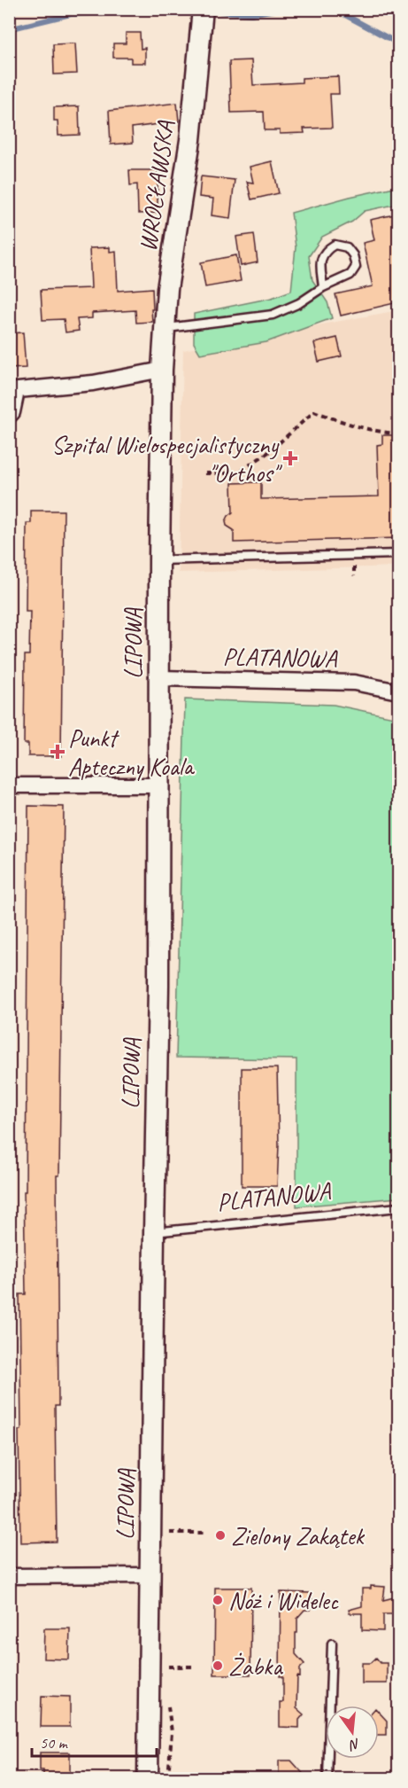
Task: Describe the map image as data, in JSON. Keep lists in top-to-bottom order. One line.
{"streets":{"street":["WROCŁAWSKA","LIPOWA","PLATANOWA"]},"crossings":[["WROCŁAWSKA","LIPOWA"],["LIPOWA","PLATANOWA"]],"places":{"health":["Szpital Wielospecjalistyczny \"Orthos\"","Punkt Apteczny Koala"],"other":["Zielony Zakątek","Nóż i Widelec","Żabka"]},"scale_bar":"50 m","north":"bottom"}
